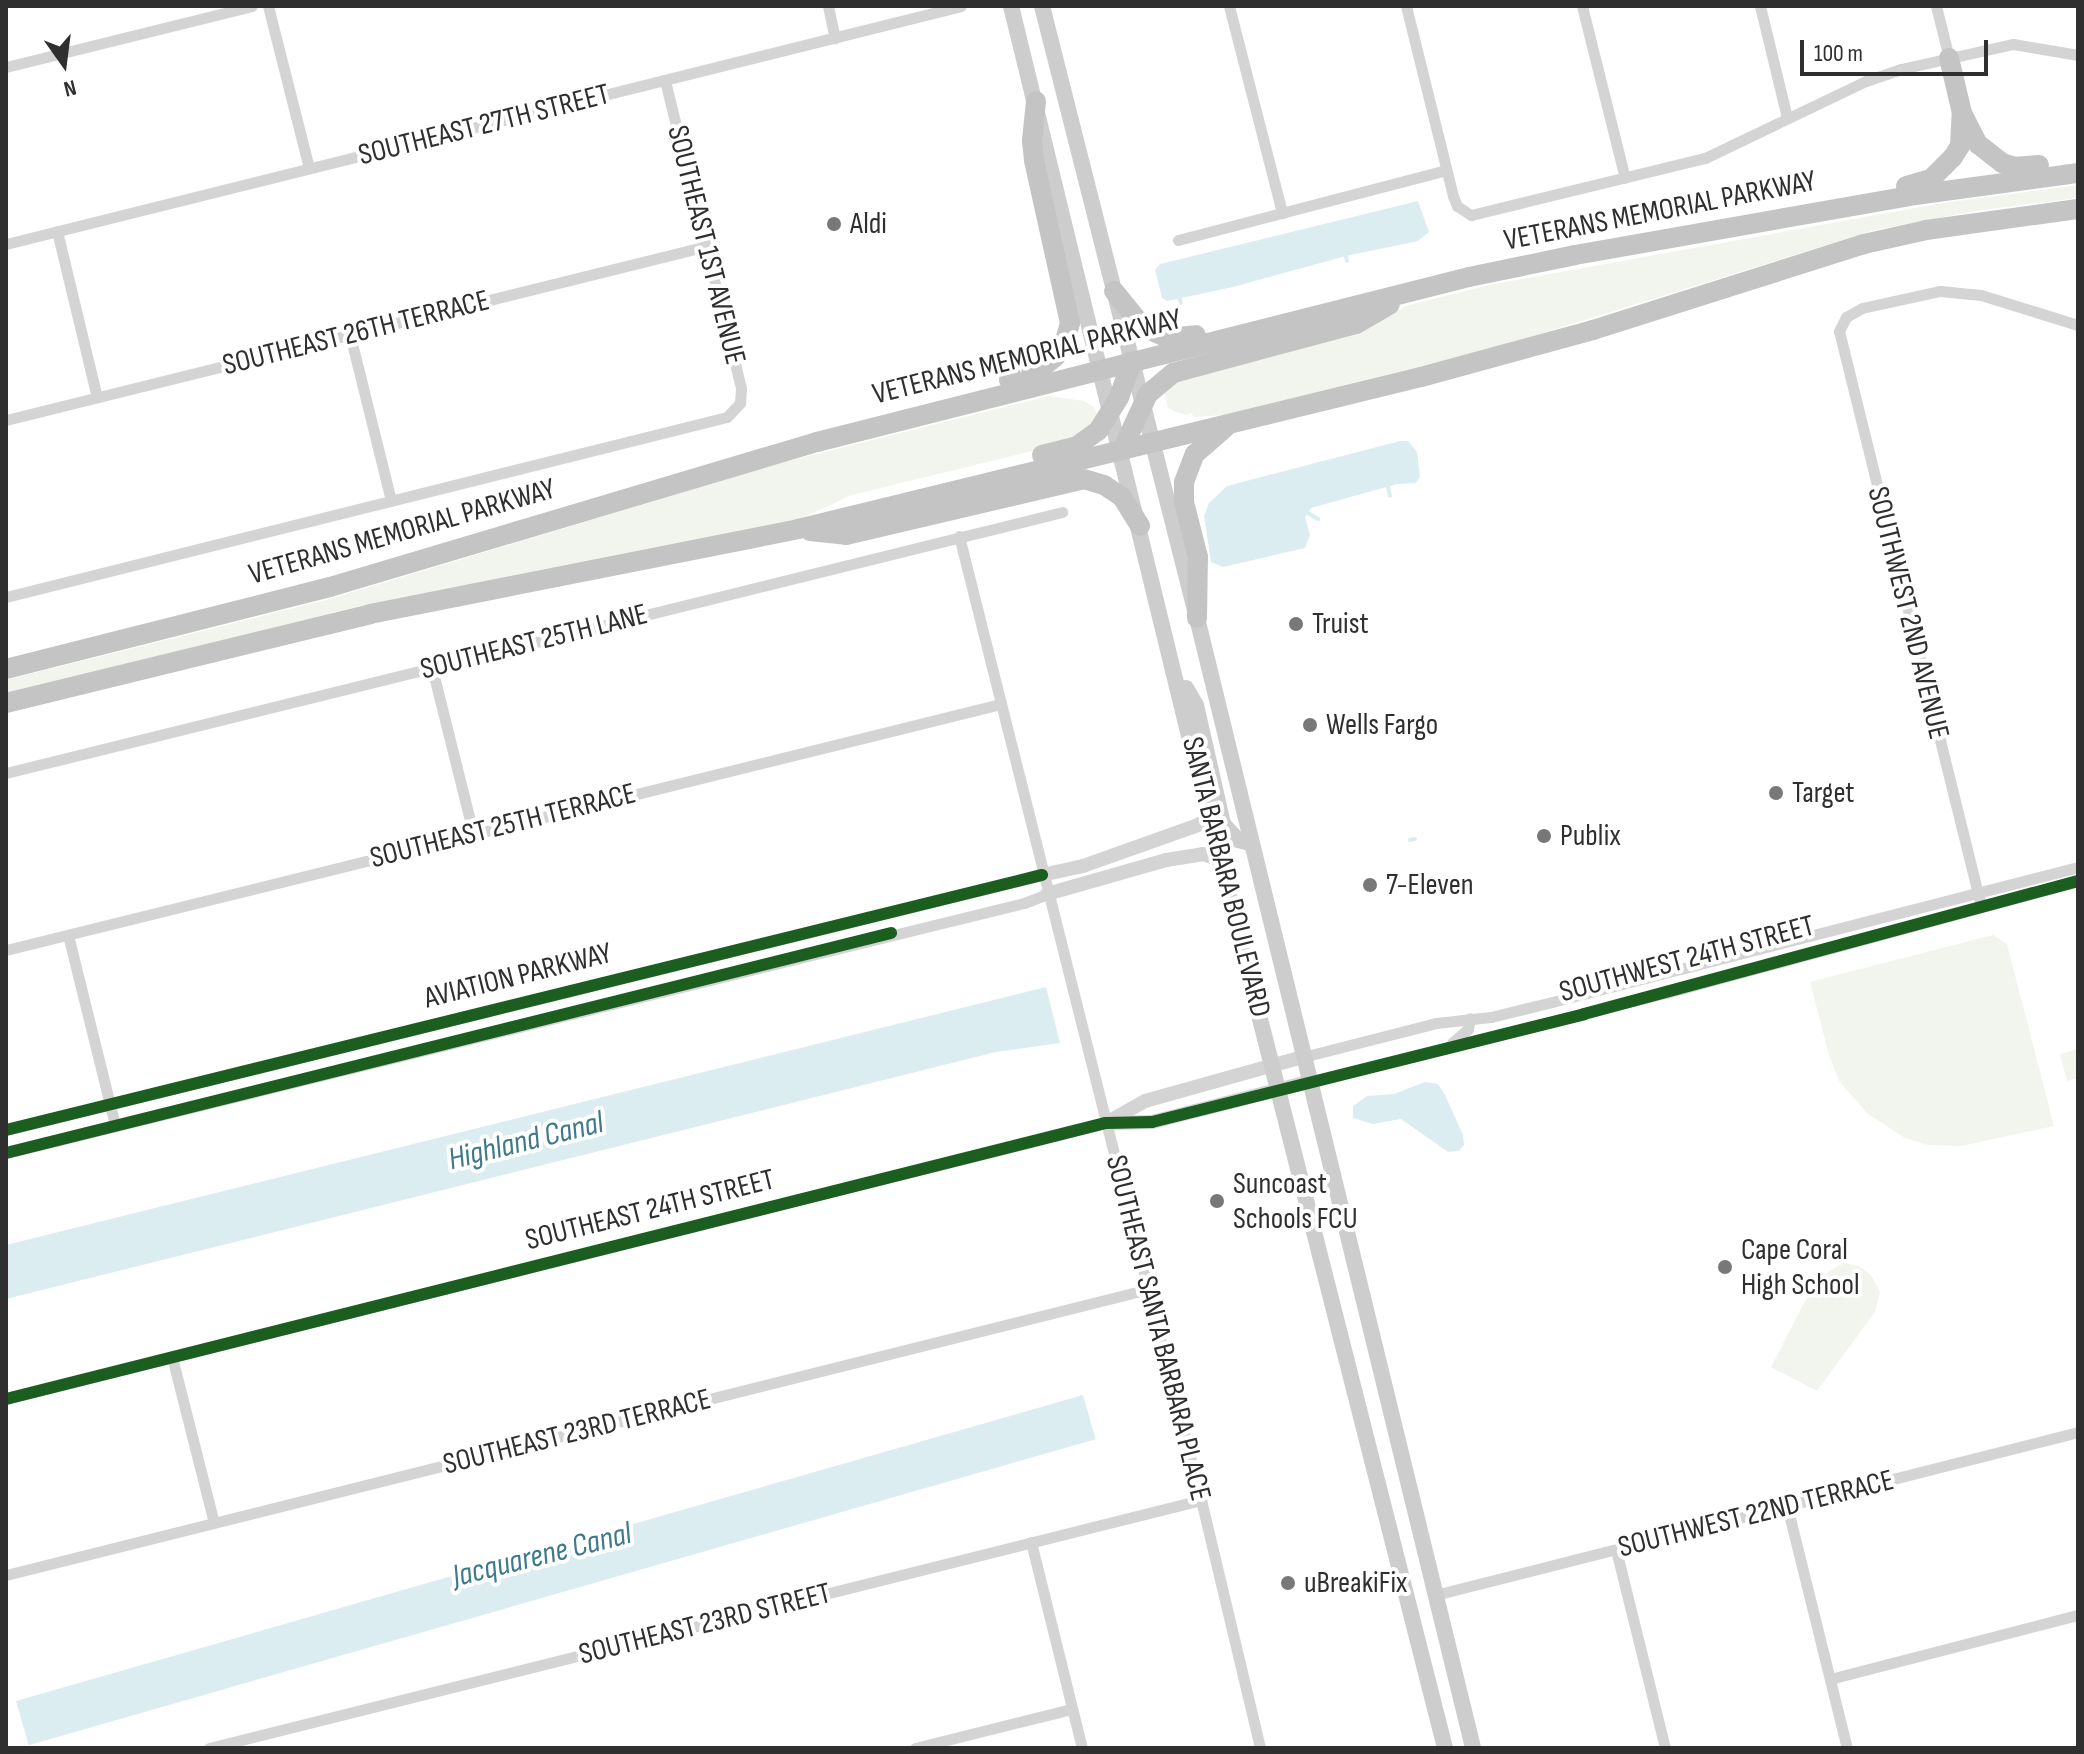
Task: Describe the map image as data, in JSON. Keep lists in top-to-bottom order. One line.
{"streets":{"highway":["VETERANS MEMORIAL PARKWAY"],"main road":["SANTA BARBARA BOULEVARD"],"street":["SOUTHEAST 27TH STREET","SOUTHEAST 1ST AVENUE","SOUTHEAST 26TH TERRACE","SOUTHWEST 2ND AVENUE","SOUTHEAST 25TH LANE","SOUTHEAST 25TH TERRACE","SOUTHWEST 24TH STREET","AVIATION PARKWAY","SOUTHEAST 24TH STREET","SOUTHEAST SANTA BARBARA PLACE","SOUTHEAST 23RD TERRACE","SOUTHWEST 22ND TERRACE","SOUTHEAST 23RD STREET"]},"crossings":[["SOUTHEAST 27TH STREET","SOUTHEAST 1ST AVENUE"],["VETERANS MEMORIAL PARKWAY","SANTA BARBARA BOULEVARD"],["SOUTHEAST 1ST AVENUE","SOUTHEAST 26TH TERRACE"],["SOUTHWEST 2ND AVENUE","SOUTHWEST 24TH STREET"],["SOUTHEAST 25TH LANE","SOUTHEAST SANTA BARBARA PLACE"],["SOUTHEAST 25TH TERRACE","SOUTHEAST SANTA BARBARA PLACE"],["SANTA BARBARA BOULEVARD","SOUTHWEST 24TH STREET"],["SANTA BARBARA BOULEVARD","AVIATION PARKWAY"],["SANTA BARBARA BOULEVARD","SOUTHEAST 24TH STREET"],["SANTA BARBARA BOULEVARD","SOUTHWEST 22ND TERRACE"],["SOUTHWEST 24TH STREET","SOUTHEAST 24TH STREET"],["AVIATION PARKWAY","SOUTHEAST SANTA BARBARA PLACE"],["SOUTHEAST 24TH STREET","SOUTHEAST SANTA BARBARA PLACE"],["SOUTHEAST SANTA BARBARA PLACE","SOUTHEAST 23RD TERRACE"],["SOUTHEAST SANTA BARBARA PLACE","SOUTHEAST 23RD STREET"]],"water":["Highland Canal","Jacquarene Canal"],"places":["Aldi","Truist","Wells Fargo","Target","Publix","7-Eleven","Suncoast Schools FCU","Cape Coral High School","uBreakiFix"],"scale_bar":"100 m","north":"bottom"}
